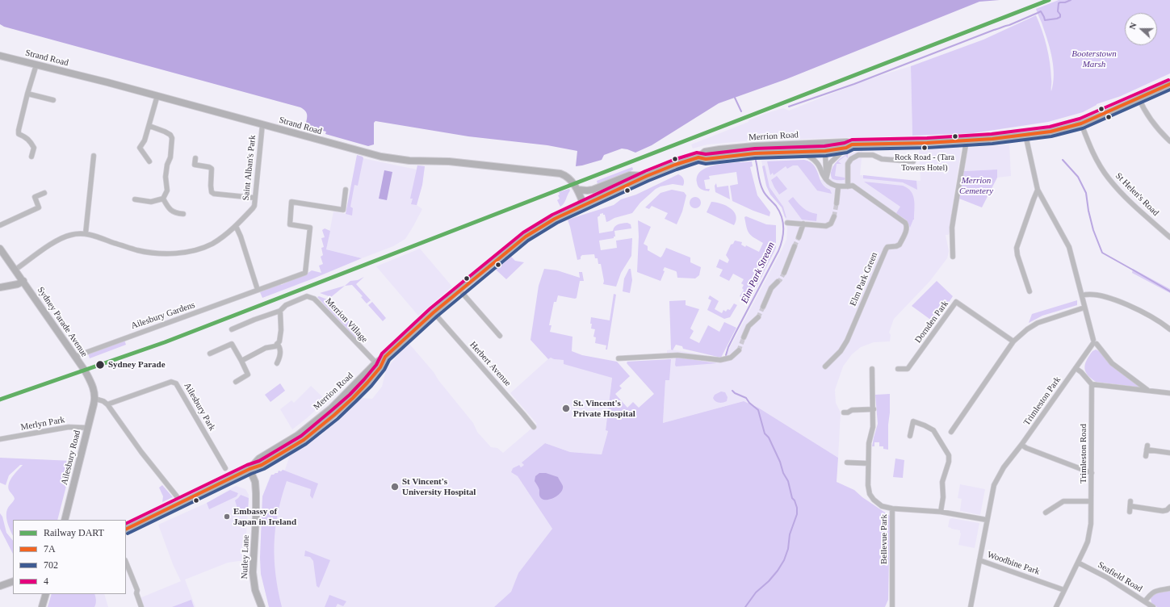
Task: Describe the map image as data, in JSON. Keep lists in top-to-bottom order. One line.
{"streets":{"main road":["Strand Road","Merrion Road","Sydney Parade Avenue","Ailesbury Road","Nutley Lane"],"street":["Saint Alban's Park","St Helen's Road","Elm Park Green","Ailesbury Gardens","Merrion Village","Dornden Park","Herbert Avenue","Trimleston Park","Ailesbury Park","Merlyn Park","Trimleston Road","Bellevue Park","Woodbine Park","Seafield Road"]},"crossings":[["Strand Road","Merrion Road"],["Strand Road","Saint Alban's Park"],["Merrion Road","St Helen's Road"],["Merrion Road","Merrion Village"],["Merrion Road","Herbert Avenue"],["Merrion Road","Nutley Lane"],["Saint Alban's Park","Sydney Parade Avenue"],["Ailesbury Gardens","Sydney Parade Avenue"],["Sydney Parade Avenue","Ailesbury Road"],["Trimleston Park","Woodbine Park"],["Merlyn Park","Ailesbury Road"],["Trimleston Road","Seafield Road"],["Bellevue Park","Woodbine Park"]],"water":["Elm Park Stream"],"parks":["Booterstown Marsh","Merrion Cemetery"],"places":["Rock Road - (Tara Towers Hotel)","Sydney Parade","St. Vincent's Private Hospital","St Vincent's University Hospital","Embassy of Japan in Ireland"],"lines":["rail line DART","transit line 4","transit line 7A","transit line 702"],"legend":["Railway DART","7A","702","4"],"north":"left"}
